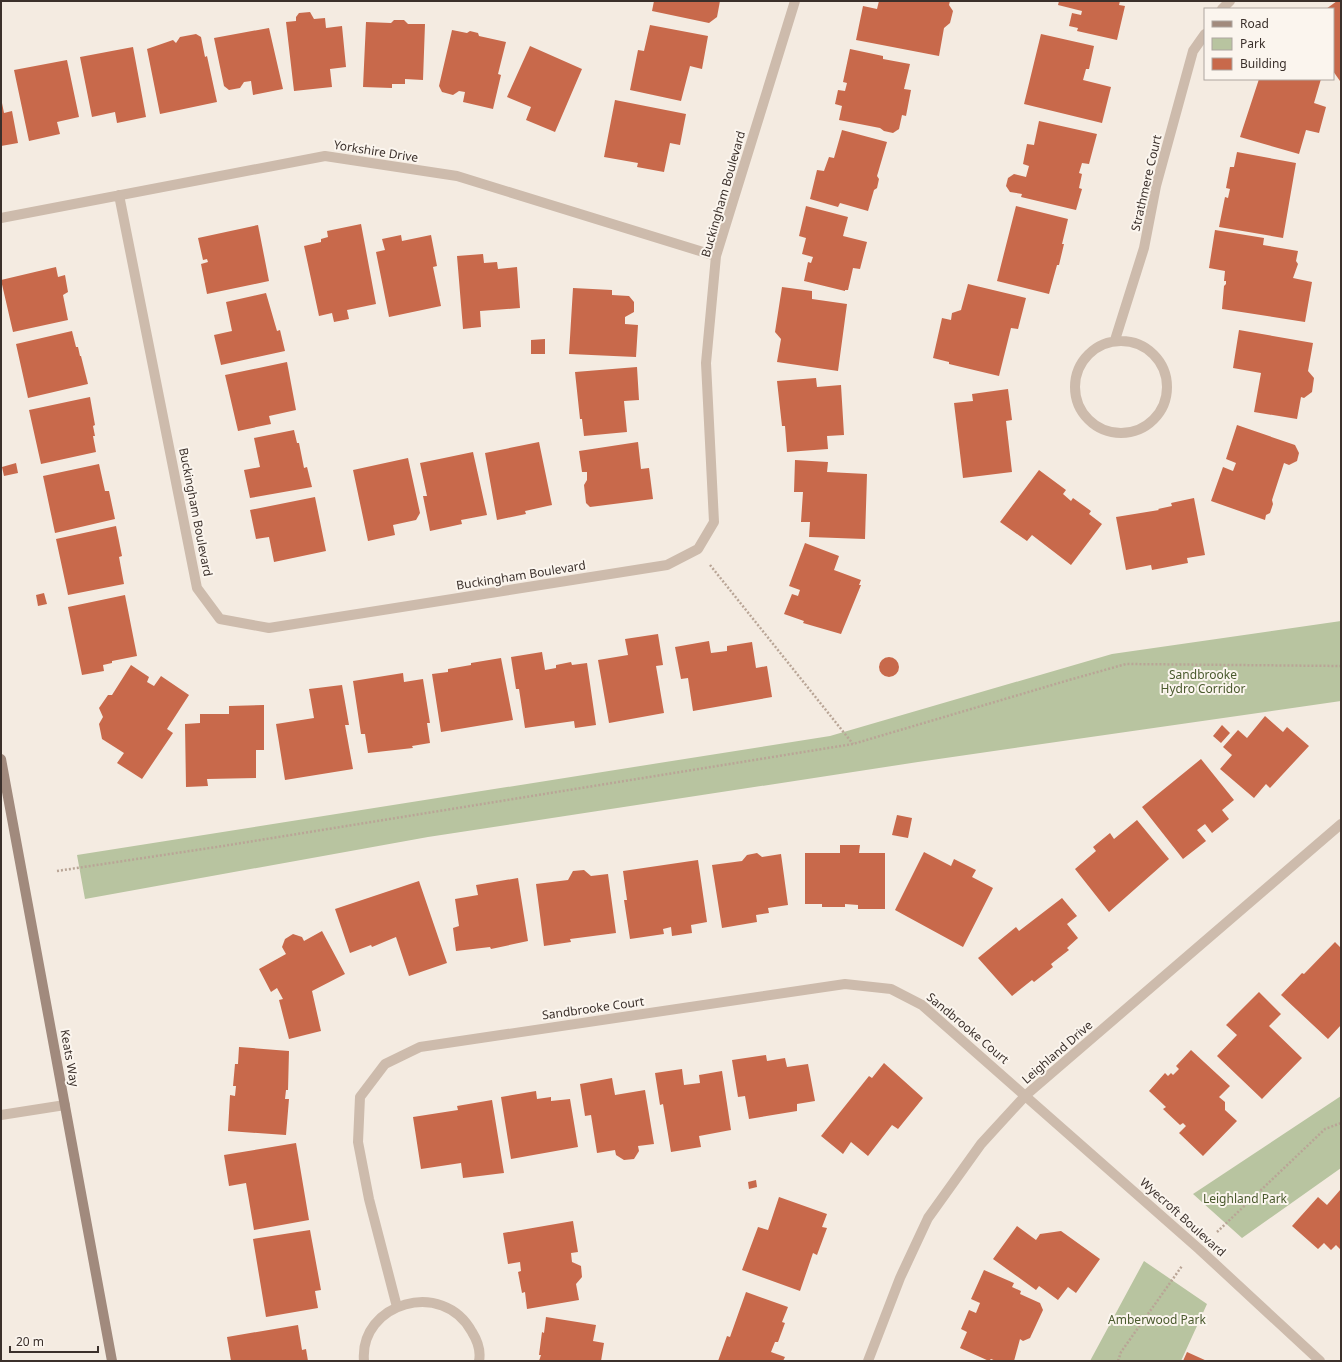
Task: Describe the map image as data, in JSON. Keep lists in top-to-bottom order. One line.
{"streets":{"street":["Yorkshire Drive","Strathmere Court","Buckingham Boulevard","Sandbrooke Court","Leighland Drive","Keats Way","Wyecroft Boulevard"]},"crossings":[["Yorkshire Drive","Buckingham Boulevard"],["Sandbrooke Court","Leighland Drive"],["Sandbrooke Court","Wyecroft Boulevard"],["Leighland Drive","Wyecroft Boulevard"]],"parks":["Sandbrooke Hydro Corridor","Leighland Park","Amberwood Park"],"legend":["Road","Park","Building"],"scale_bar":"20 m"}
